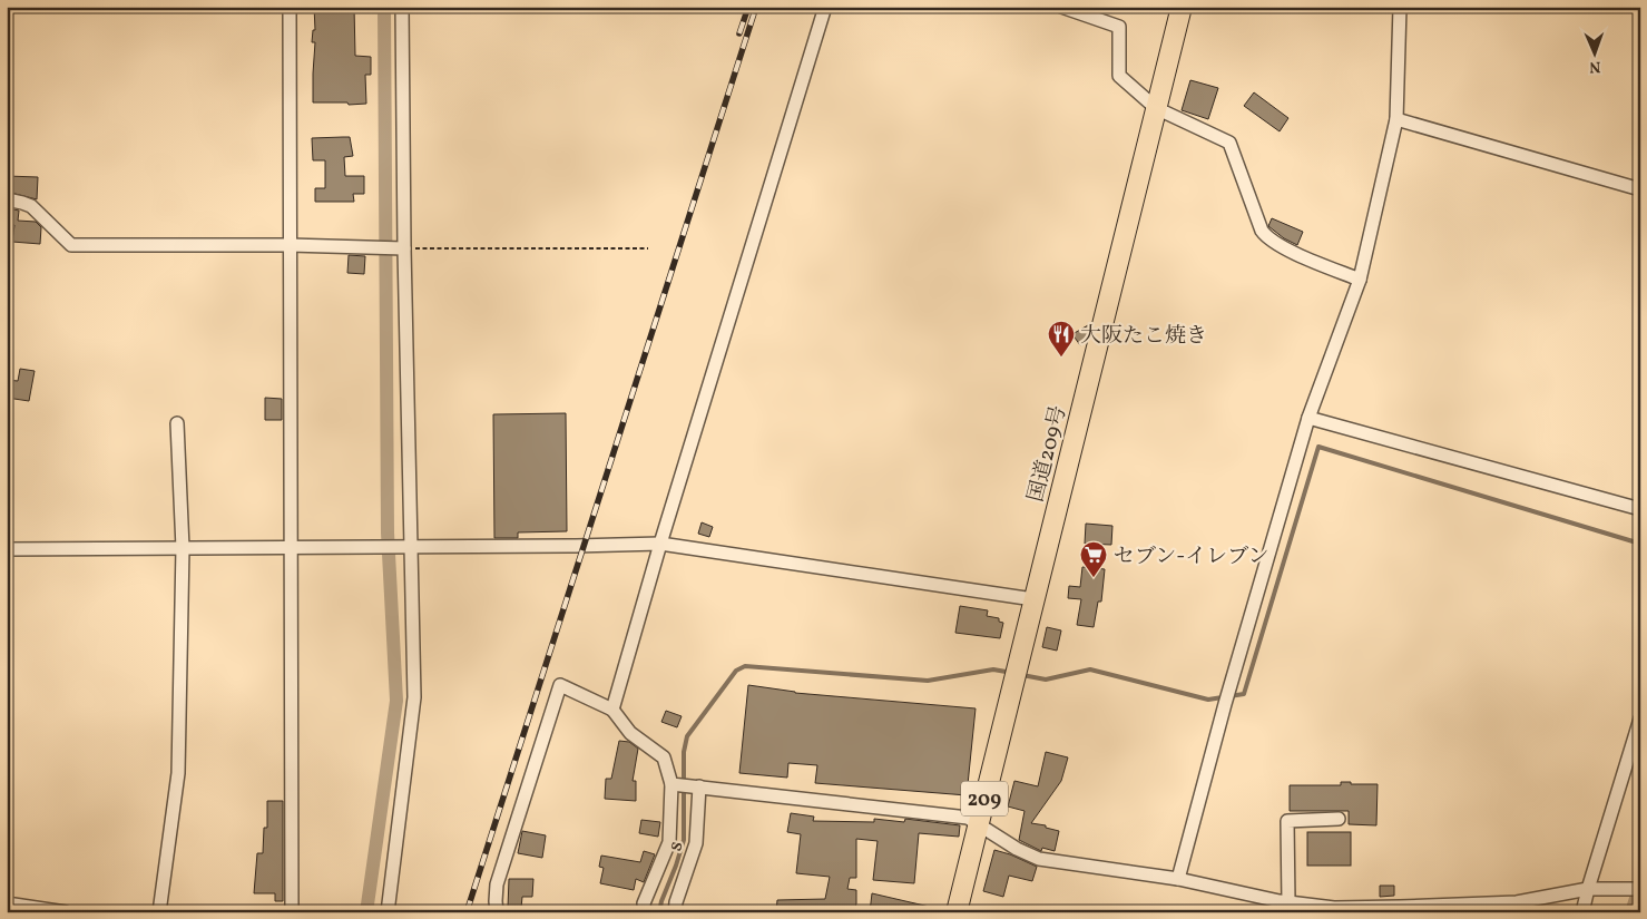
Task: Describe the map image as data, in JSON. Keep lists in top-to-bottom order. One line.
{"streets":{"highway":["国道209号","209"],"street":["s"]},"places":{"restaurant":["大阪たこ焼き"],"supermarket":["セブン-イレブン"]},"north":"bottom"}
